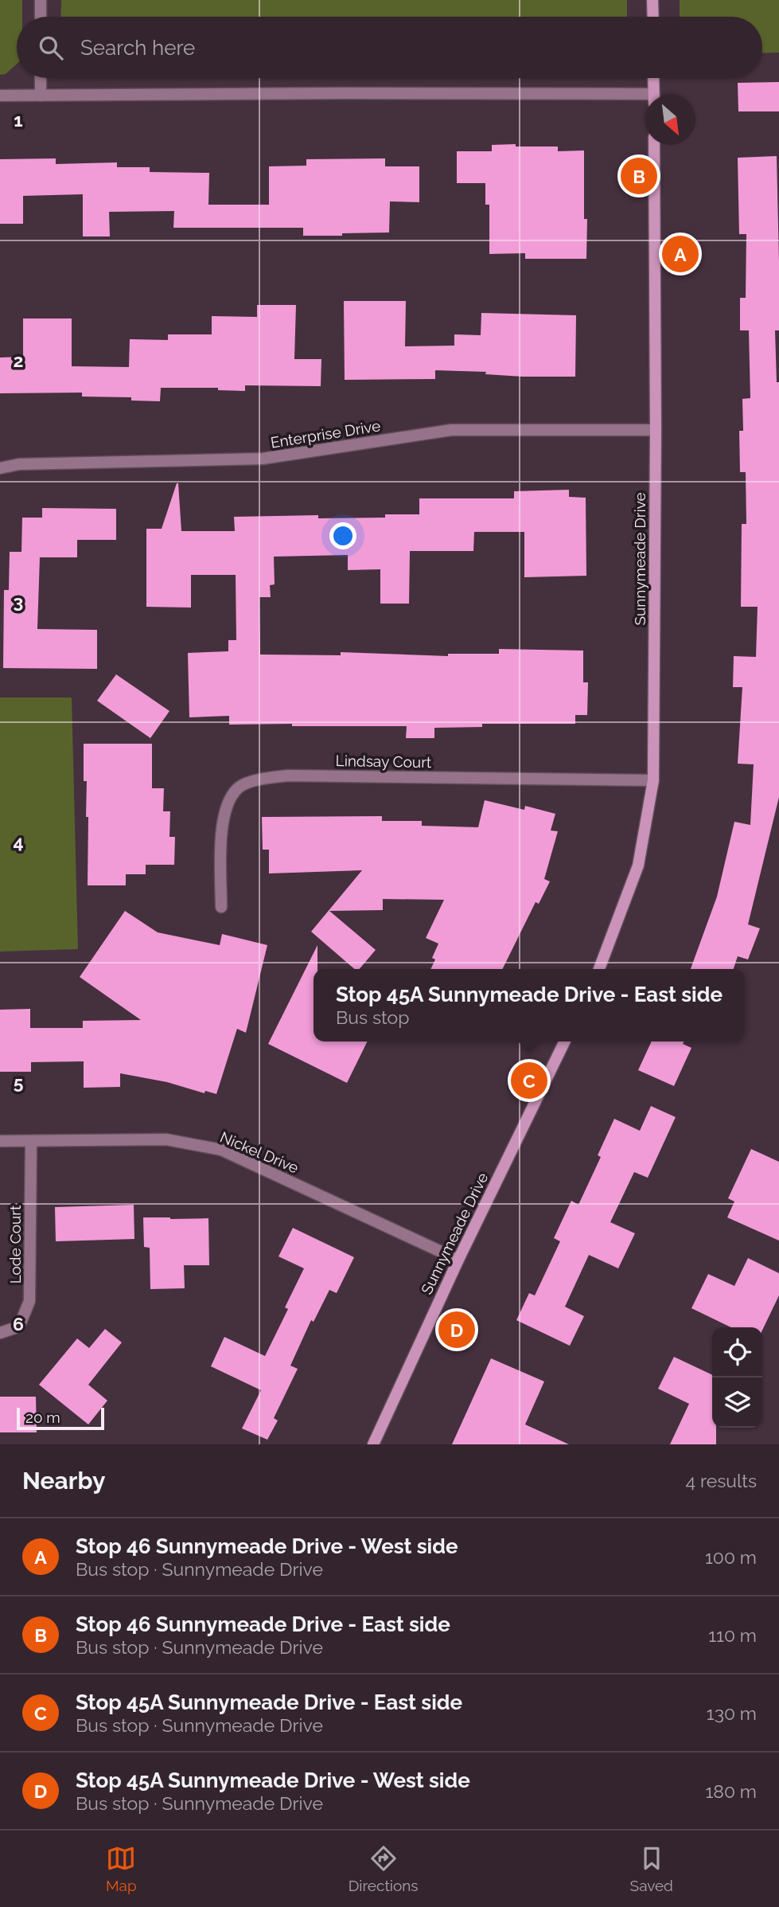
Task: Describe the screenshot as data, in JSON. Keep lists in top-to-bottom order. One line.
{"streets":{"street":["Enterprise Drive","Sunnymeade Drive","Lindsay Court","Nickel Drive","Lode Court"]},"crossings":[["Enterprise Drive","Sunnymeade Drive"],["Sunnymeade Drive","Lindsay Court"],["Sunnymeade Drive","Nickel Drive"],["Nickel Drive","Lode Court"]],"scale_bar":"20 m","north":"bottom right","page":{"search":"Search here","pins":["B","A","C","D"],"popup":["Stop 45A Sunnymeade Drive - East side","Bus stop"],"scale":"20 m","heading":["Nearby","4 results"],"list":[{"mark":"A","name":"Stop 46 Sunnymeade Drive - West side","note":"Bus stop · Sunnymeade Drive","value":"100 m"},{"mark":"B","name":"Stop 46 Sunnymeade Drive - East side","note":"Bus stop · Sunnymeade Drive","value":"110 m"},{"mark":"C","name":"Stop 45A Sunnymeade Drive - East side","note":"Bus stop · Sunnymeade Drive","value":"130 m"},{"mark":"D","name":"Stop 45A Sunnymeade Drive - West side","note":"Bus stop · Sunnymeade Drive","value":"180 m"}],"nav":["Map","Directions","Saved"]},"grid":{"rows":["1","2","3","4","5","6"]}}
